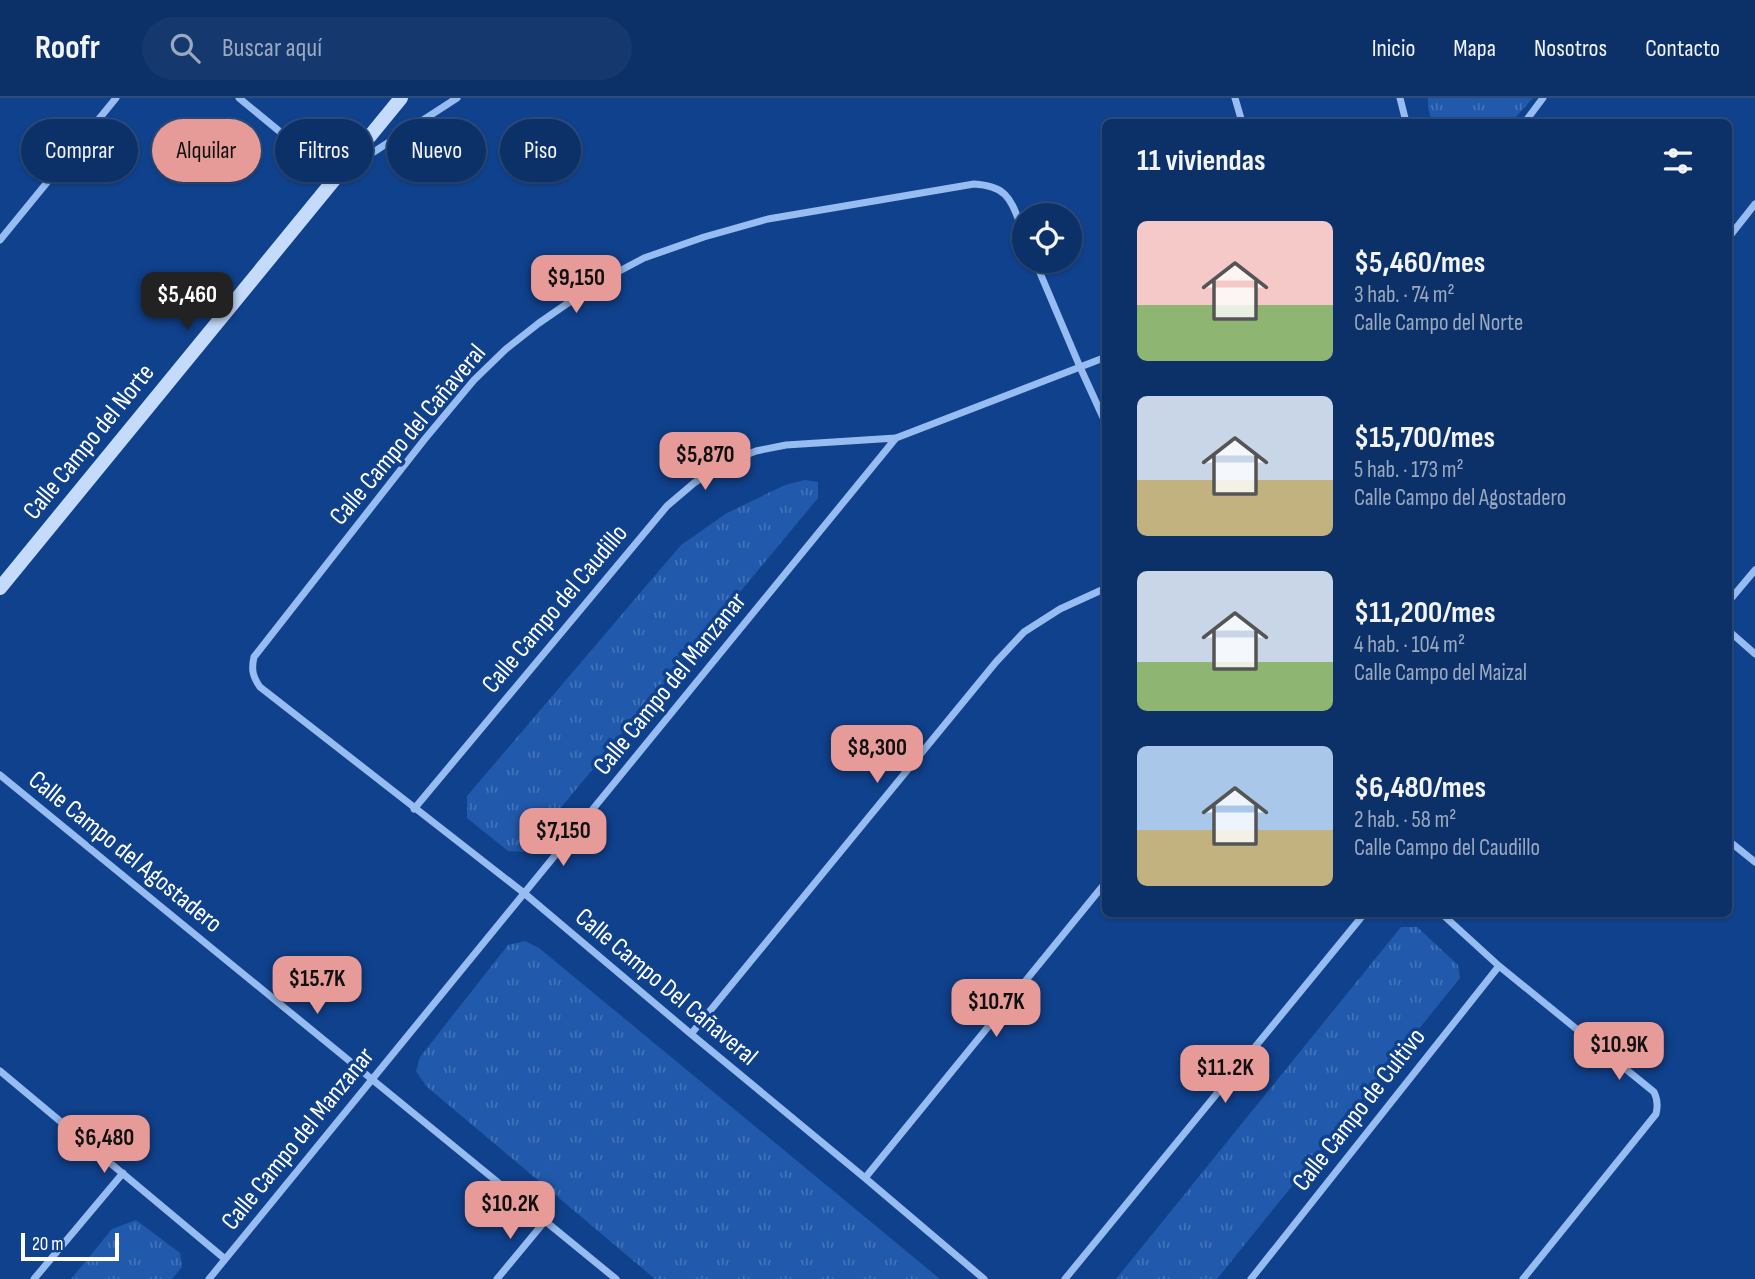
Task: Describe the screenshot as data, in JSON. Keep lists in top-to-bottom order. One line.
{"streets":{"street":["Calle Campo del Cañaveral","Calle Campo del Norte","Calle Campo del Caudillo","Calle Campo del Manzanar","Calle Campo del Agostadero","Calle Campo Del Cañaveral","Calle Campo de Cultivo"]},"crossings":[["Calle Campo del Cañaveral","Calle Campo Del Cañaveral"],["Calle Campo del Caudillo","Calle Campo del Manzanar"],["Calle Campo del Caudillo","Calle Campo Del Cañaveral"],["Calle Campo del Manzanar","Calle Campo del Agostadero"],["Calle Campo del Manzanar","Calle Campo Del Cañaveral"]],"scale_bar":"20 m","page":{"header":"Roofr","search":"Buscar aquí","nav":["Inicio","Mapa","Nosotros","Contacto"],"chip":["Comprar","Alquilar","Filtros","Nuevo","Piso"],"heading":"11 viviendas","list":[{"name":"$5,460/mes","note":"3 hab. · 74 m² · Calle Campo del Norte"},{"name":"$15,700/mes","note":"5 hab. · 173 m² · Calle Campo del Agostadero"},{"name":"$11,200/mes","note":"4 hab. · 104 m² · Calle Campo del Maizal"},{"name":"$6,480/mes","note":"2 hab. · 58 m² · Calle Campo del Caudillo"}],"price":["$9,150","$5,460","$5,870","$8,300","$7,150","$15.7K","$10.7K","$10.9K","$11.2K","$6,480","$10.2K"],"scale":"20 m"}}
